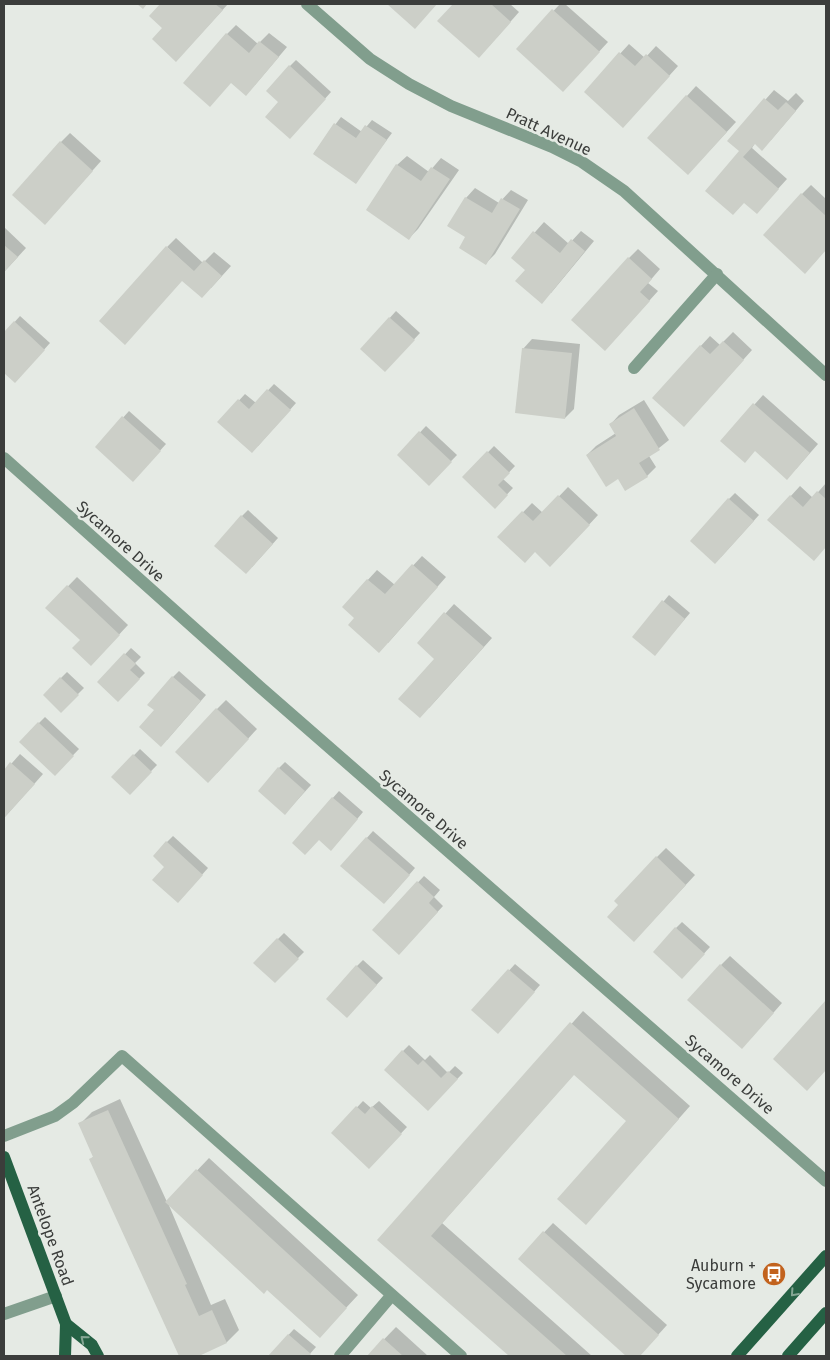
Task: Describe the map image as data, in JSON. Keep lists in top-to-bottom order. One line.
{"streets":{"main road":["Antelope Road"],"street":["Pratt Avenue","Sycamore Drive"]},"places":{"bus stop":["Auburn + Sycamore"]}}
